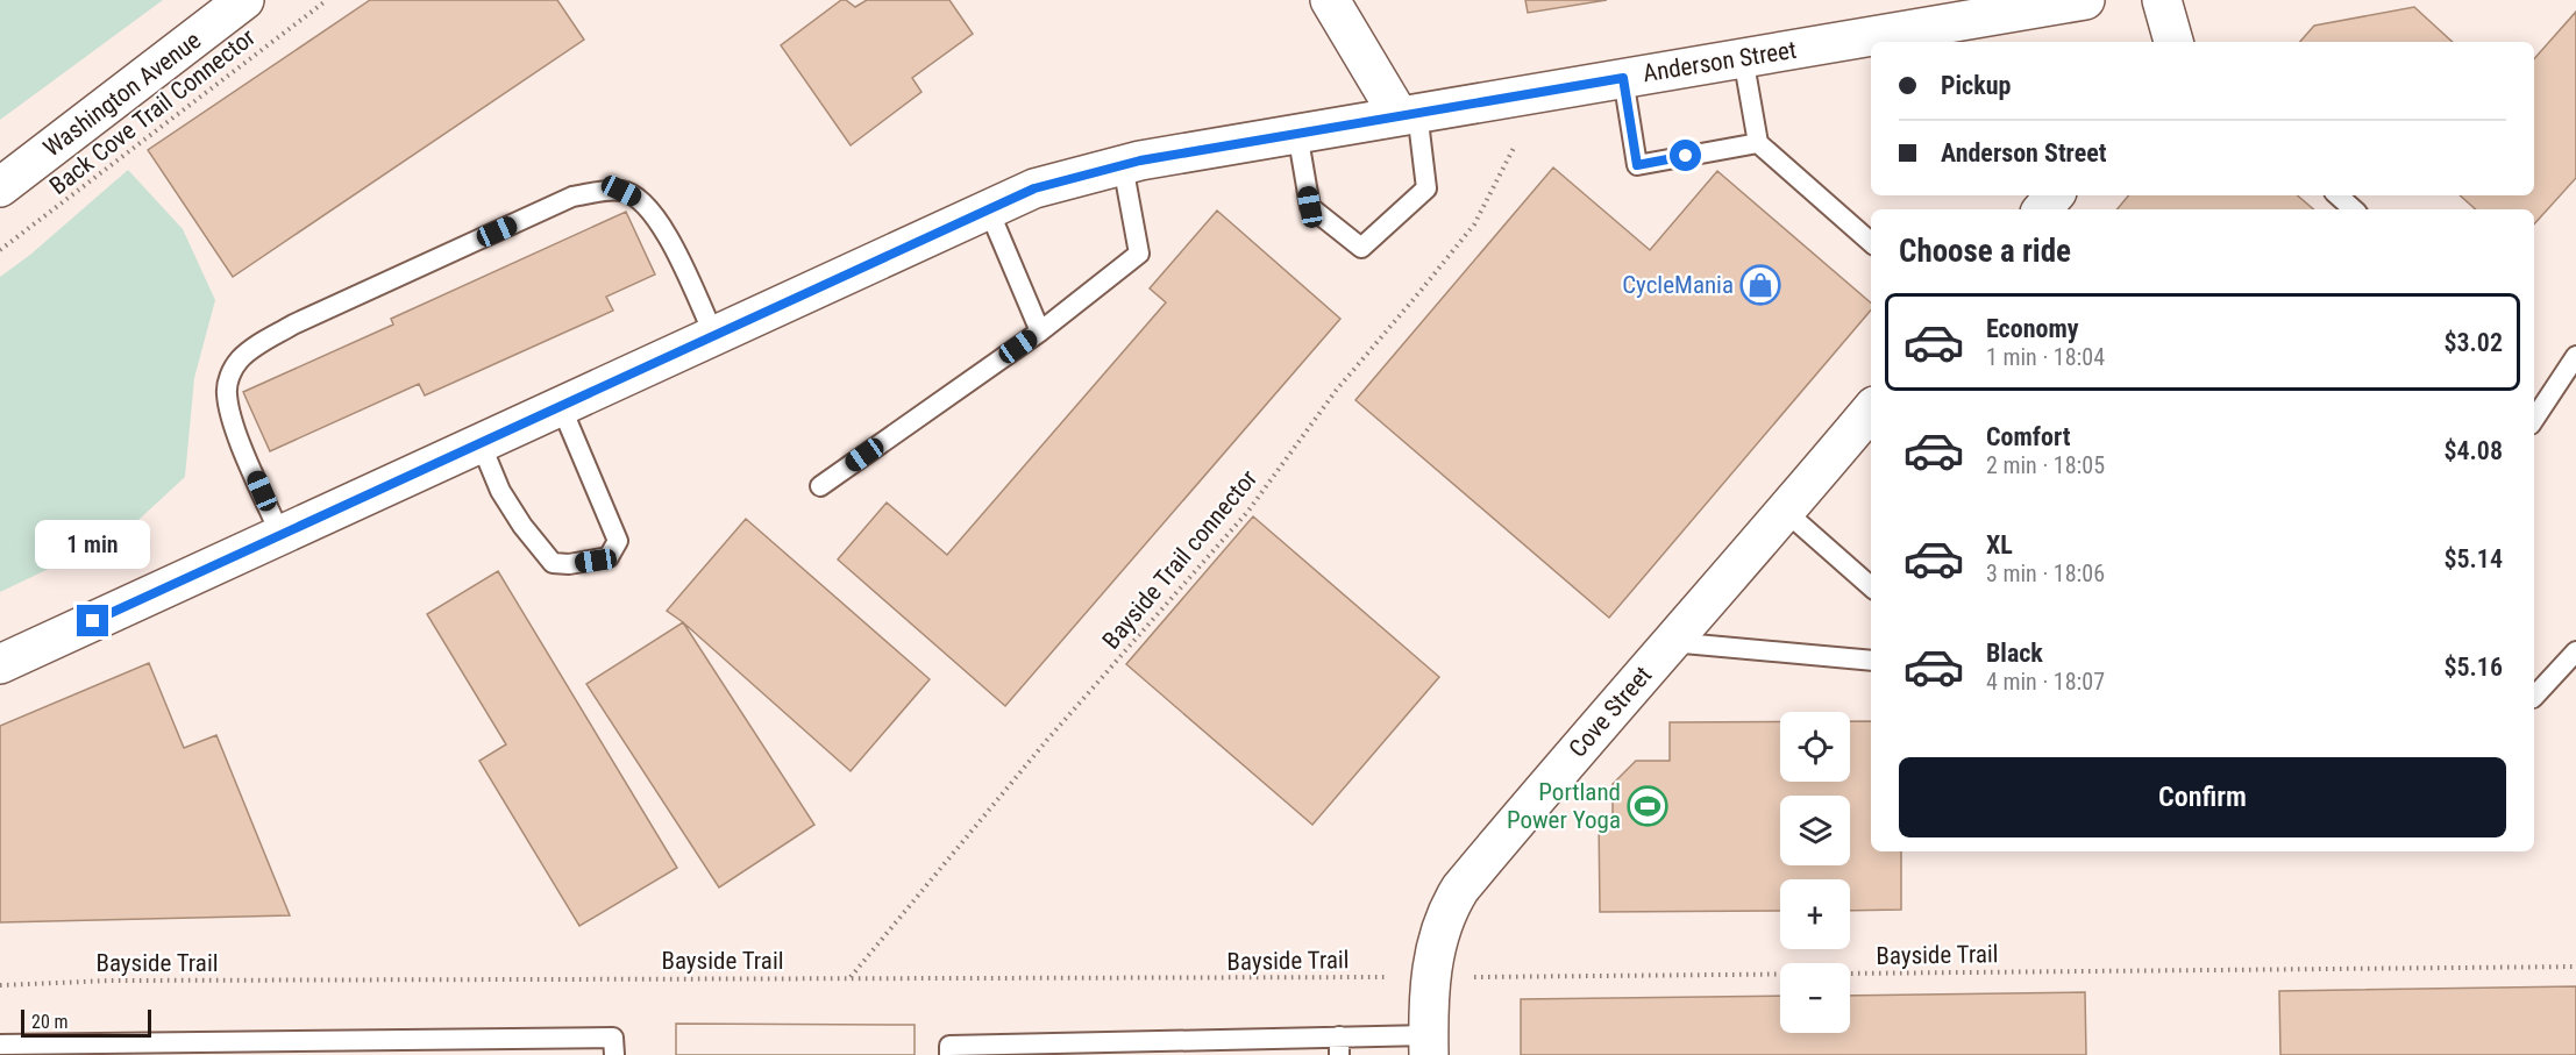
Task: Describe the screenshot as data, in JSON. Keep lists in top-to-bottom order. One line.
{"streets":{"street":["Anderson Street","Washington Avenue","Cove Street"],"path":["Back Cove Trail Connector","Bayside Trail connector","Bayside Trail"]},"crossings":[["Bayside Trail connector","Bayside Trail"],["Cove Street","Bayside Trail"]],"places":{"shop":["CycleMania"],"sports":["Portland Power Yoga"]},"scale_bar":"20 m","page":{"banner":["Pickup","Anderson Street"],"heading":"Choose a ride","list":[{"name":"Economy","note":"1 min · 18:04","value":"$3.02"},{"name":"Comfort","note":"2 min · 18:05","value":"$4.08"},{"name":"XL","note":"3 min · 18:06","value":"$5.14"},{"name":"Black","note":"4 min · 18:07","value":"$5.16"}],"bubble":"1 min","map_buttons":["+","−"],"buttons":"Confirm","scale":"20 m"}}
